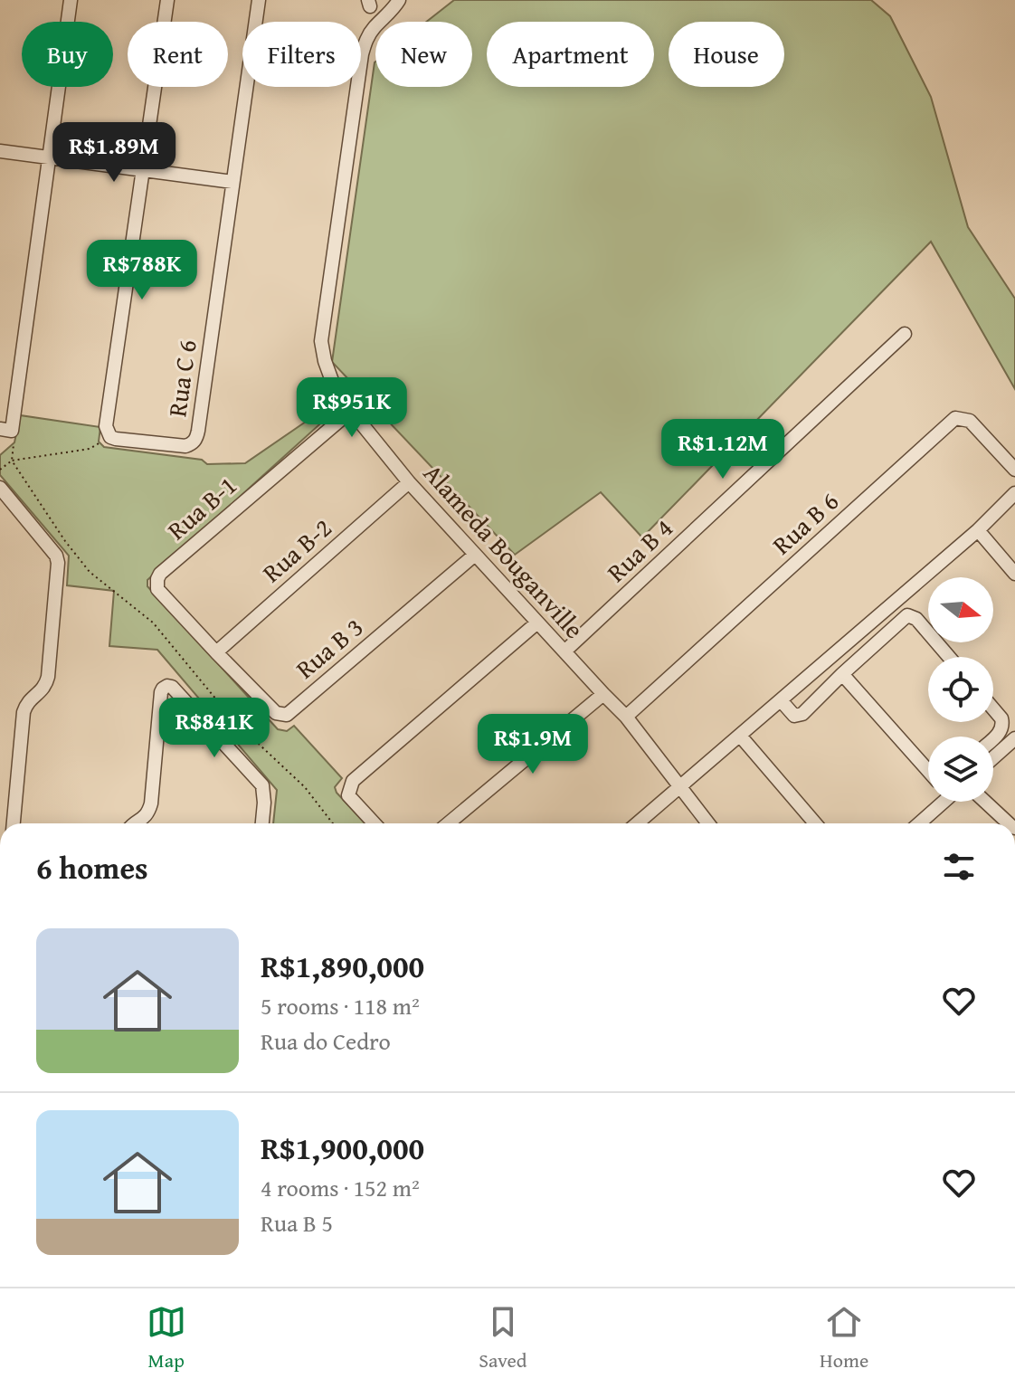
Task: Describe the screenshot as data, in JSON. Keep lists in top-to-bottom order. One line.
{"streets":{"street":["Rua C 6","Rua B-1","Rua B 6","Rua B-2","Rua B 4","Alameda Bouganville","Rua B 3"]},"crossings":[["Rua B-1","Rua B-2"],["Rua B-1","Alameda Bouganville"],["Rua B-1","Rua B 3"],["Rua B 6","Alameda Bouganville"],["Rua B-2","Alameda Bouganville"],["Rua B-2","Rua B 3"],["Rua B 4","Alameda Bouganville"],["Alameda Bouganville","Rua B 3"]],"north":"right","page":{"chip":["Buy","Rent","Filters","New","Apartment","House"],"price":["R$1.89M","R$788K","R$951K","R$1.12M","R$841K","R$1.9M"],"heading":"6 homes","list":[{"name":"R$1,890,000","note":"5 rooms · 118 m² · Rua do Cedro"},{"name":"R$1,900,000","note":"4 rooms · 152 m² · Rua B 5"}],"tabs":["Map","Saved","Home"]}}
